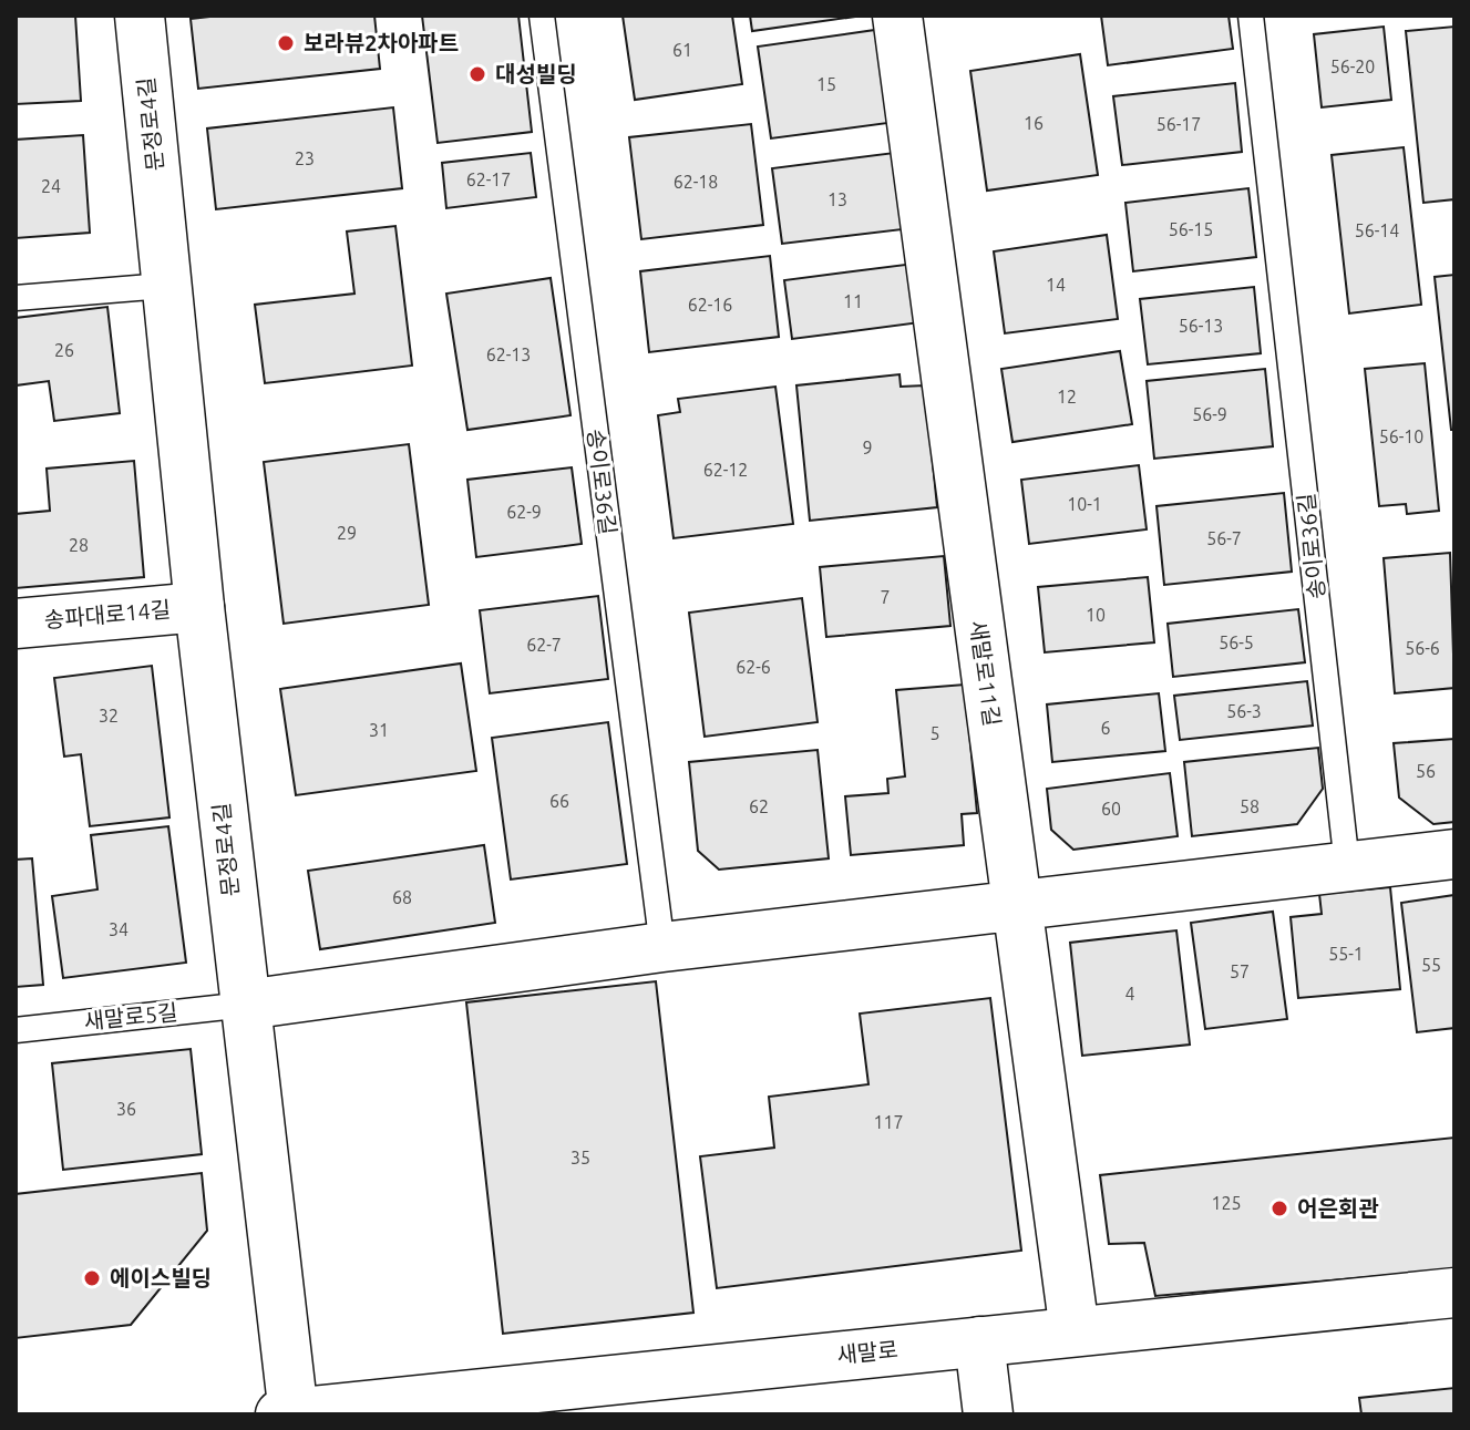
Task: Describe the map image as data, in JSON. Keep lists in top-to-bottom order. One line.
{"streets":{"street":["문정로4길","송파대로14길","새말로11길","새말로"],"lane":["송이로36길","새말로5길"]},"crossings":[["문정로4길","송파대로14길"],["문정로4길","새말로5길"],["문정로4길","새말로"],["새말로11길","새말로"]],"places":["보라뷰2차아파트","대성빌딩","어은회관","에이스빌딩"],"house_numbers":["61","56-20","15","16","56-17","23","62-17","62-18","24","13","56-15","56-14","14","11","62-16","56-13","26","62-13","12","56-9","56-10","9","62-12","10-1","62-9","29","56-7","28","7","10","56-5","62-7","56-6","62-6","56-3","32","6","31","5","56","66","62","58","60","68","34","55-1","55","57","4","36","117","35","125"]}
